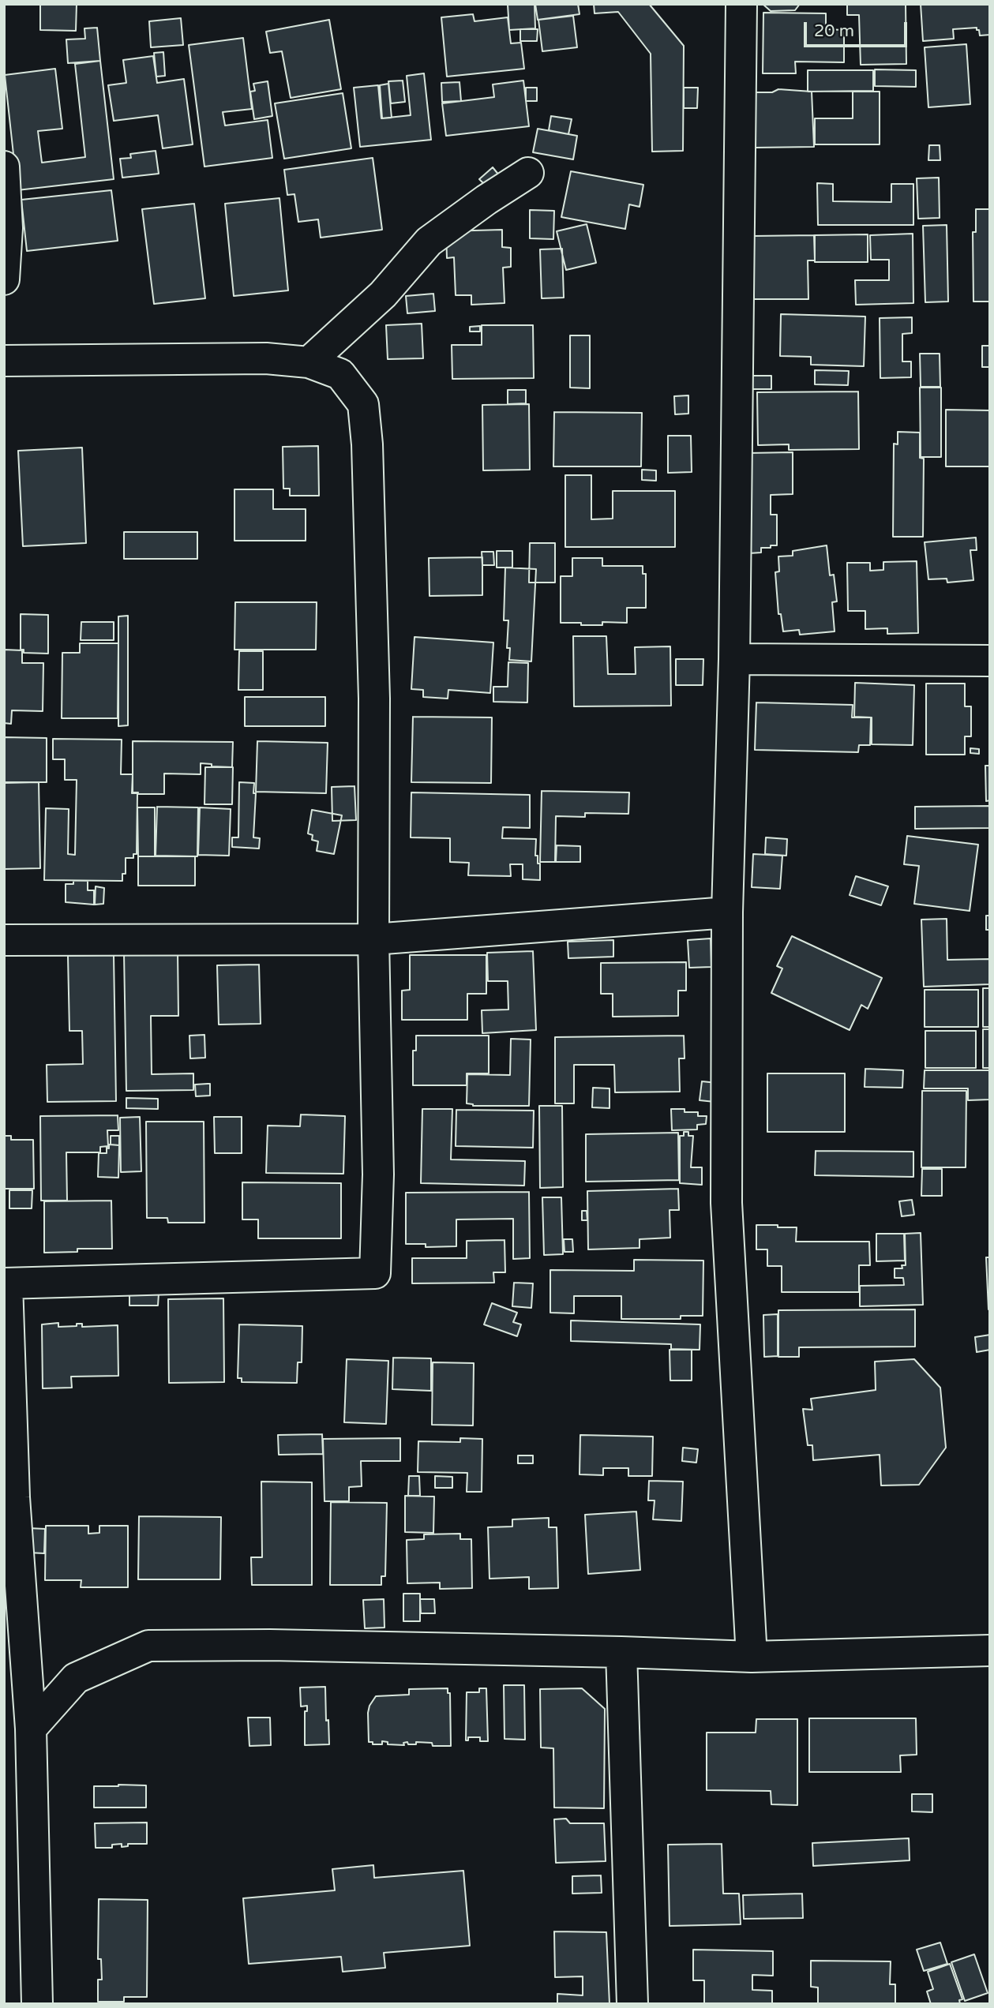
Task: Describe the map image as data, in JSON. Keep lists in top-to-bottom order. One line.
{"scale_bar":"20 m"}
